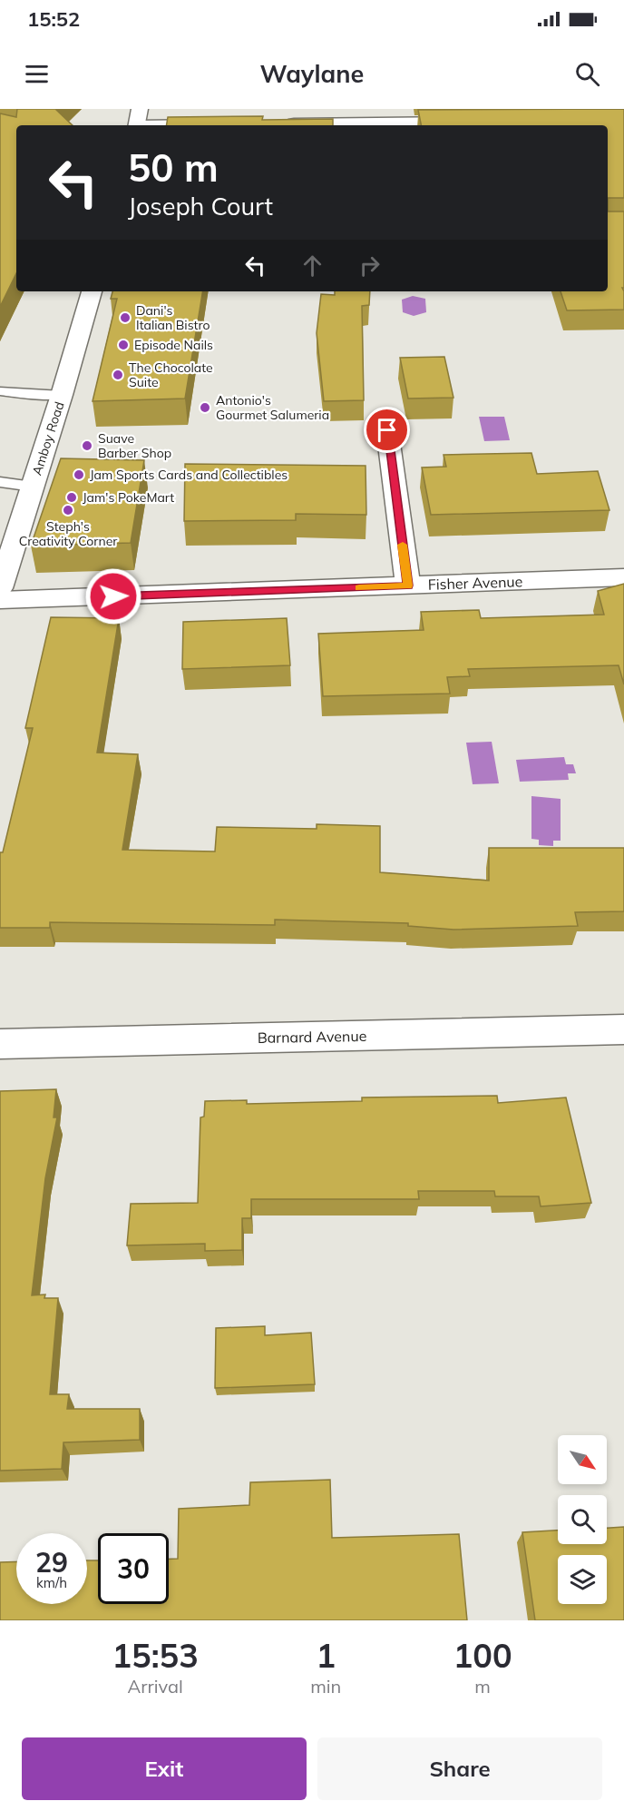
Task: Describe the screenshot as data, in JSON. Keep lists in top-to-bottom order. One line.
{"streets":{"street":["Amboy Road","Fisher Avenue","Barnard Avenue"]},"places":["Dani's Italian Bistro","Episode Nails","The Chocolate Suite","Antonio's Gourmet Salumeria","Suave Barber Shop","Jam Sports Cards and Collectibles","Jam's PokeMart","Steph's Creativity Corner"],"north":"bottom right","page":{"status":"15:52","header":"Waylane","turn":["50 m","Joseph Court"],"speed":"29 km/h","limit":"30","eta":["15:53","Arrival","1","min","100","m"],"buttons":["Exit","Share"]}}
